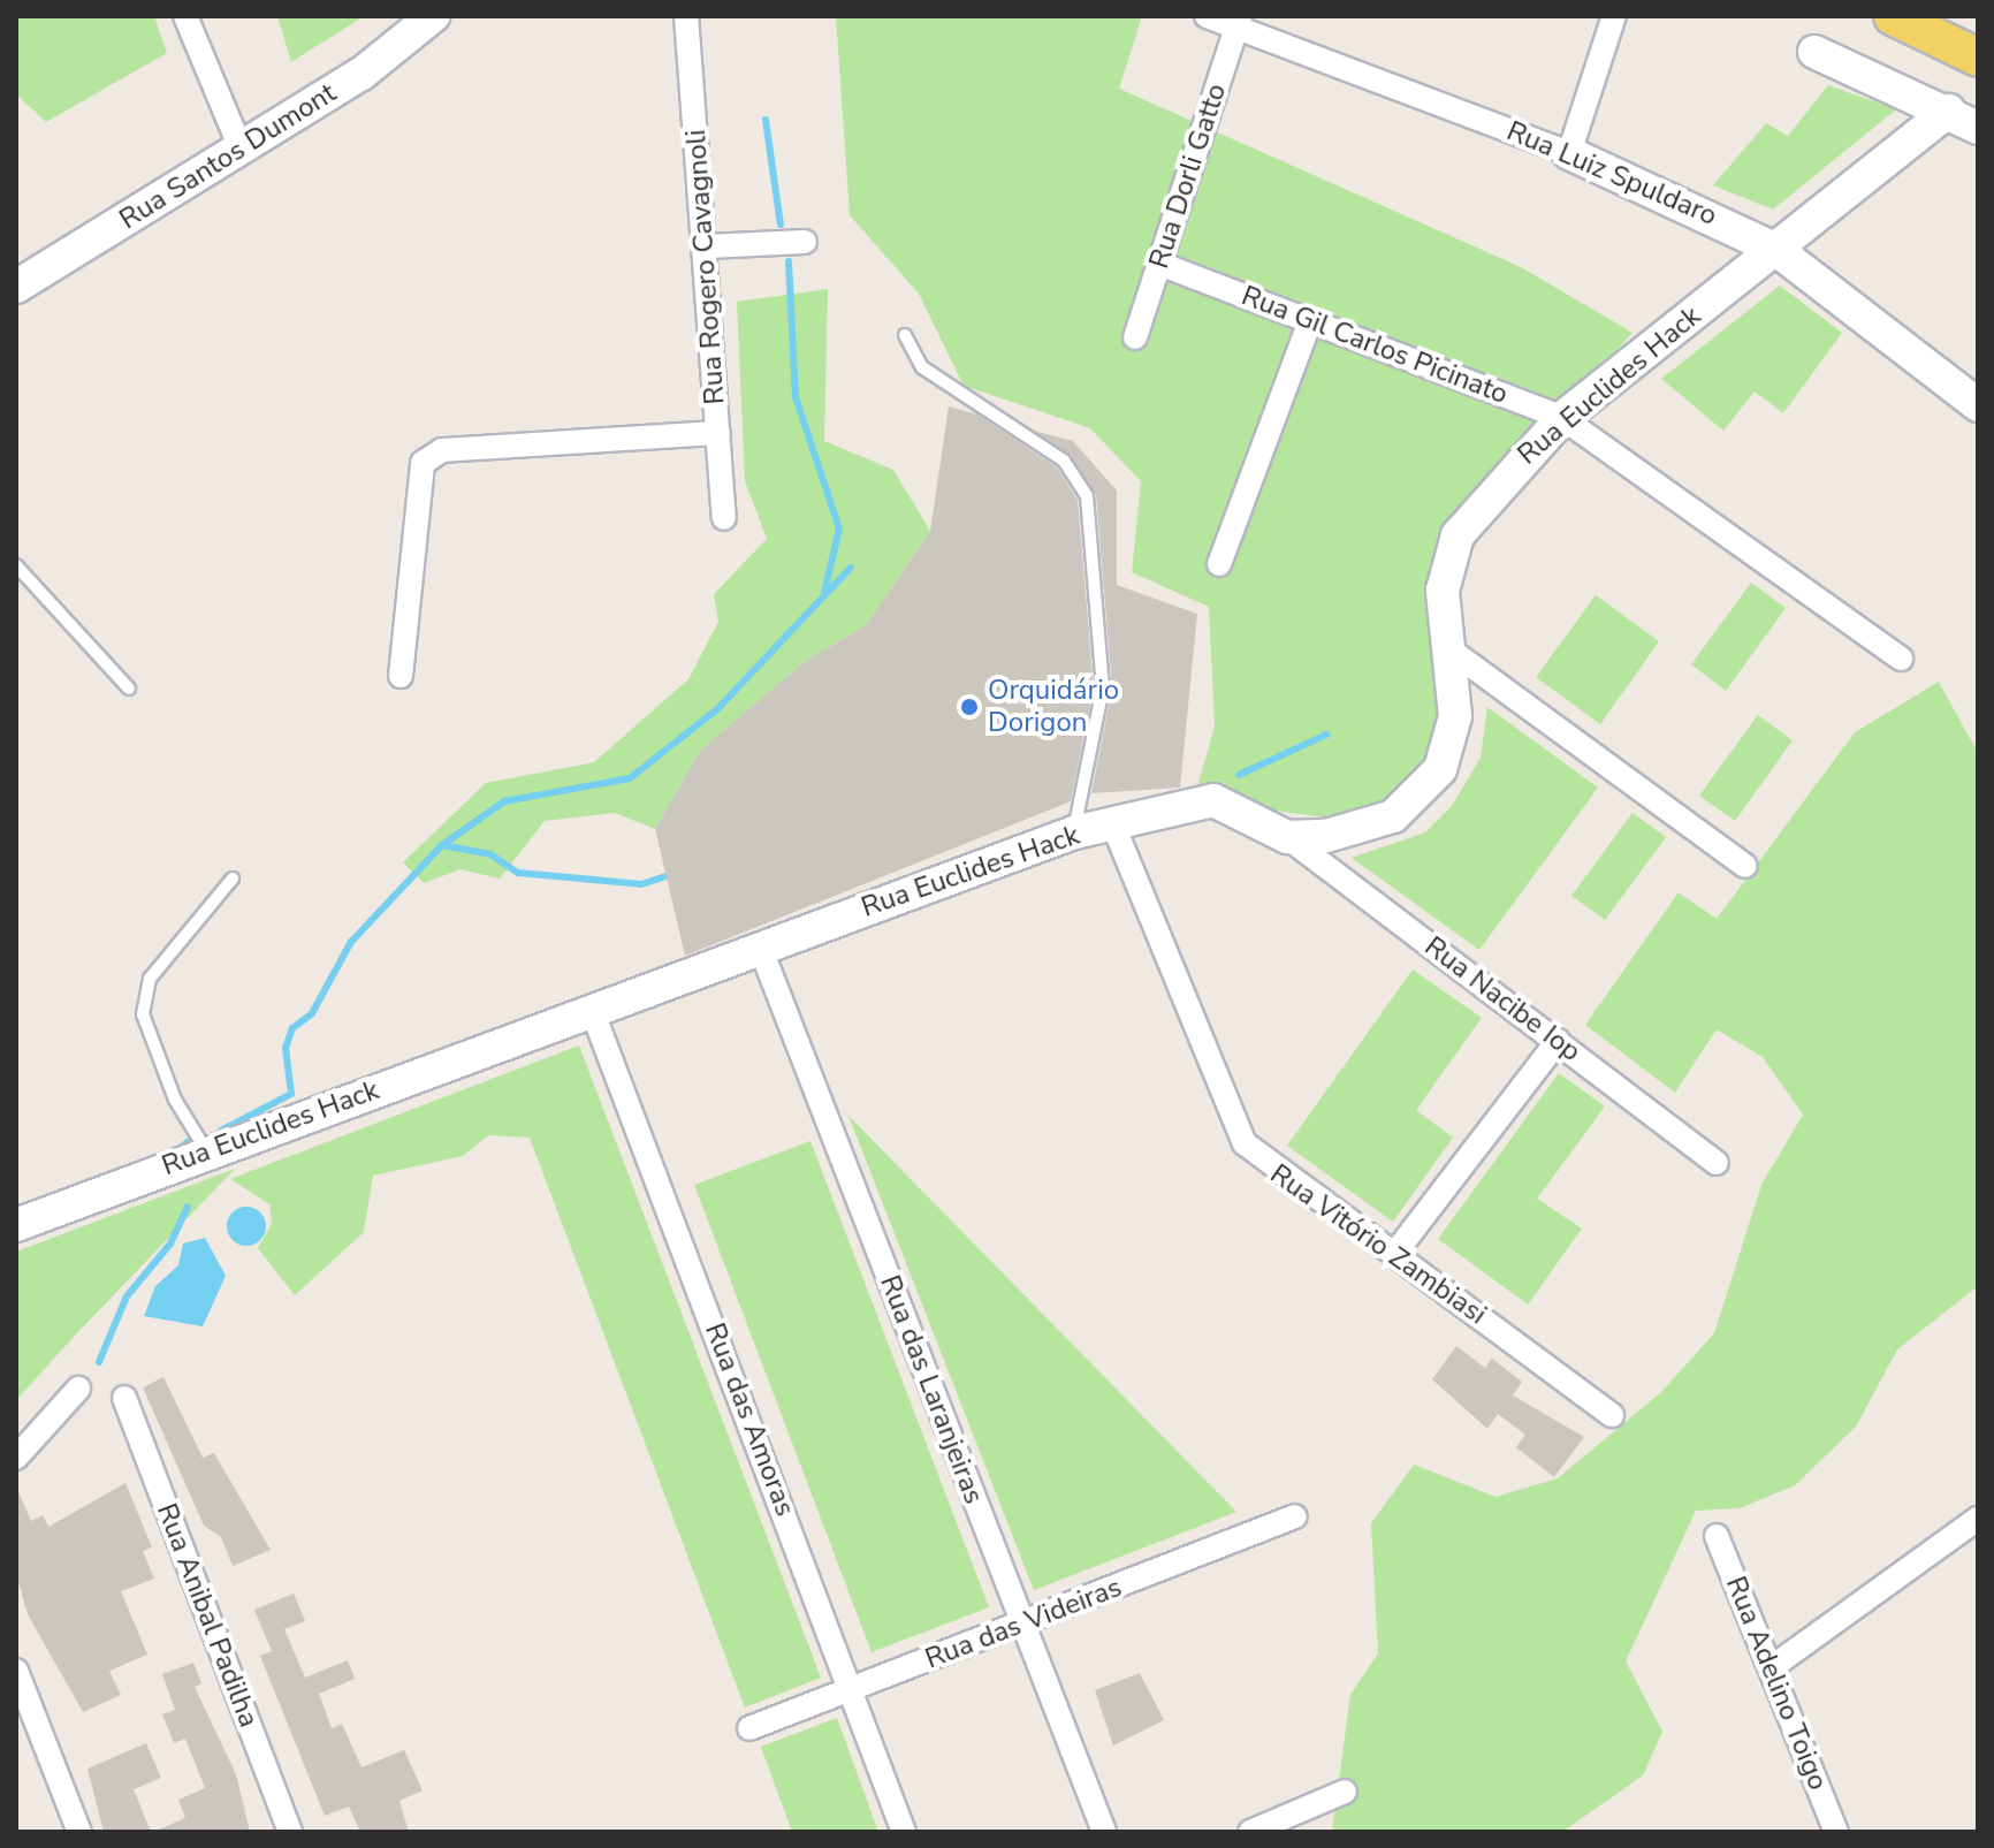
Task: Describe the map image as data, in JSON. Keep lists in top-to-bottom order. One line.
{"streets":{"street":["Rua Santos Dumont","Rua Luiz Spuldaro","Rua Dorli Gatto","Rua Rogero Cavagnoli","Rua Gil Carlos Picinato","Rua Euclides Hack","Rua Nacibe Iop","Rua Vitório Zambiasi","Rua das Laranjeiras","Rua das Amoras","Rua Anibal Padilha","Rua das Videiras","Rua Adelino Toigo"]},"crossings":[["Rua Luiz Spuldaro","Rua Dorli Gatto"],["Rua Luiz Spuldaro","Rua Euclides Hack"],["Rua Dorli Gatto","Rua Gil Carlos Picinato"],["Rua Gil Carlos Picinato","Rua Euclides Hack"],["Rua Euclides Hack","Rua Nacibe Iop"],["Rua Euclides Hack","Rua Vitório Zambiasi"],["Rua Euclides Hack","Rua das Laranjeiras"],["Rua Euclides Hack","Rua das Amoras"],["Rua das Laranjeiras","Rua das Videiras"],["Rua das Amoras","Rua das Videiras"]],"places":["Orquidário Dorigon"]}
